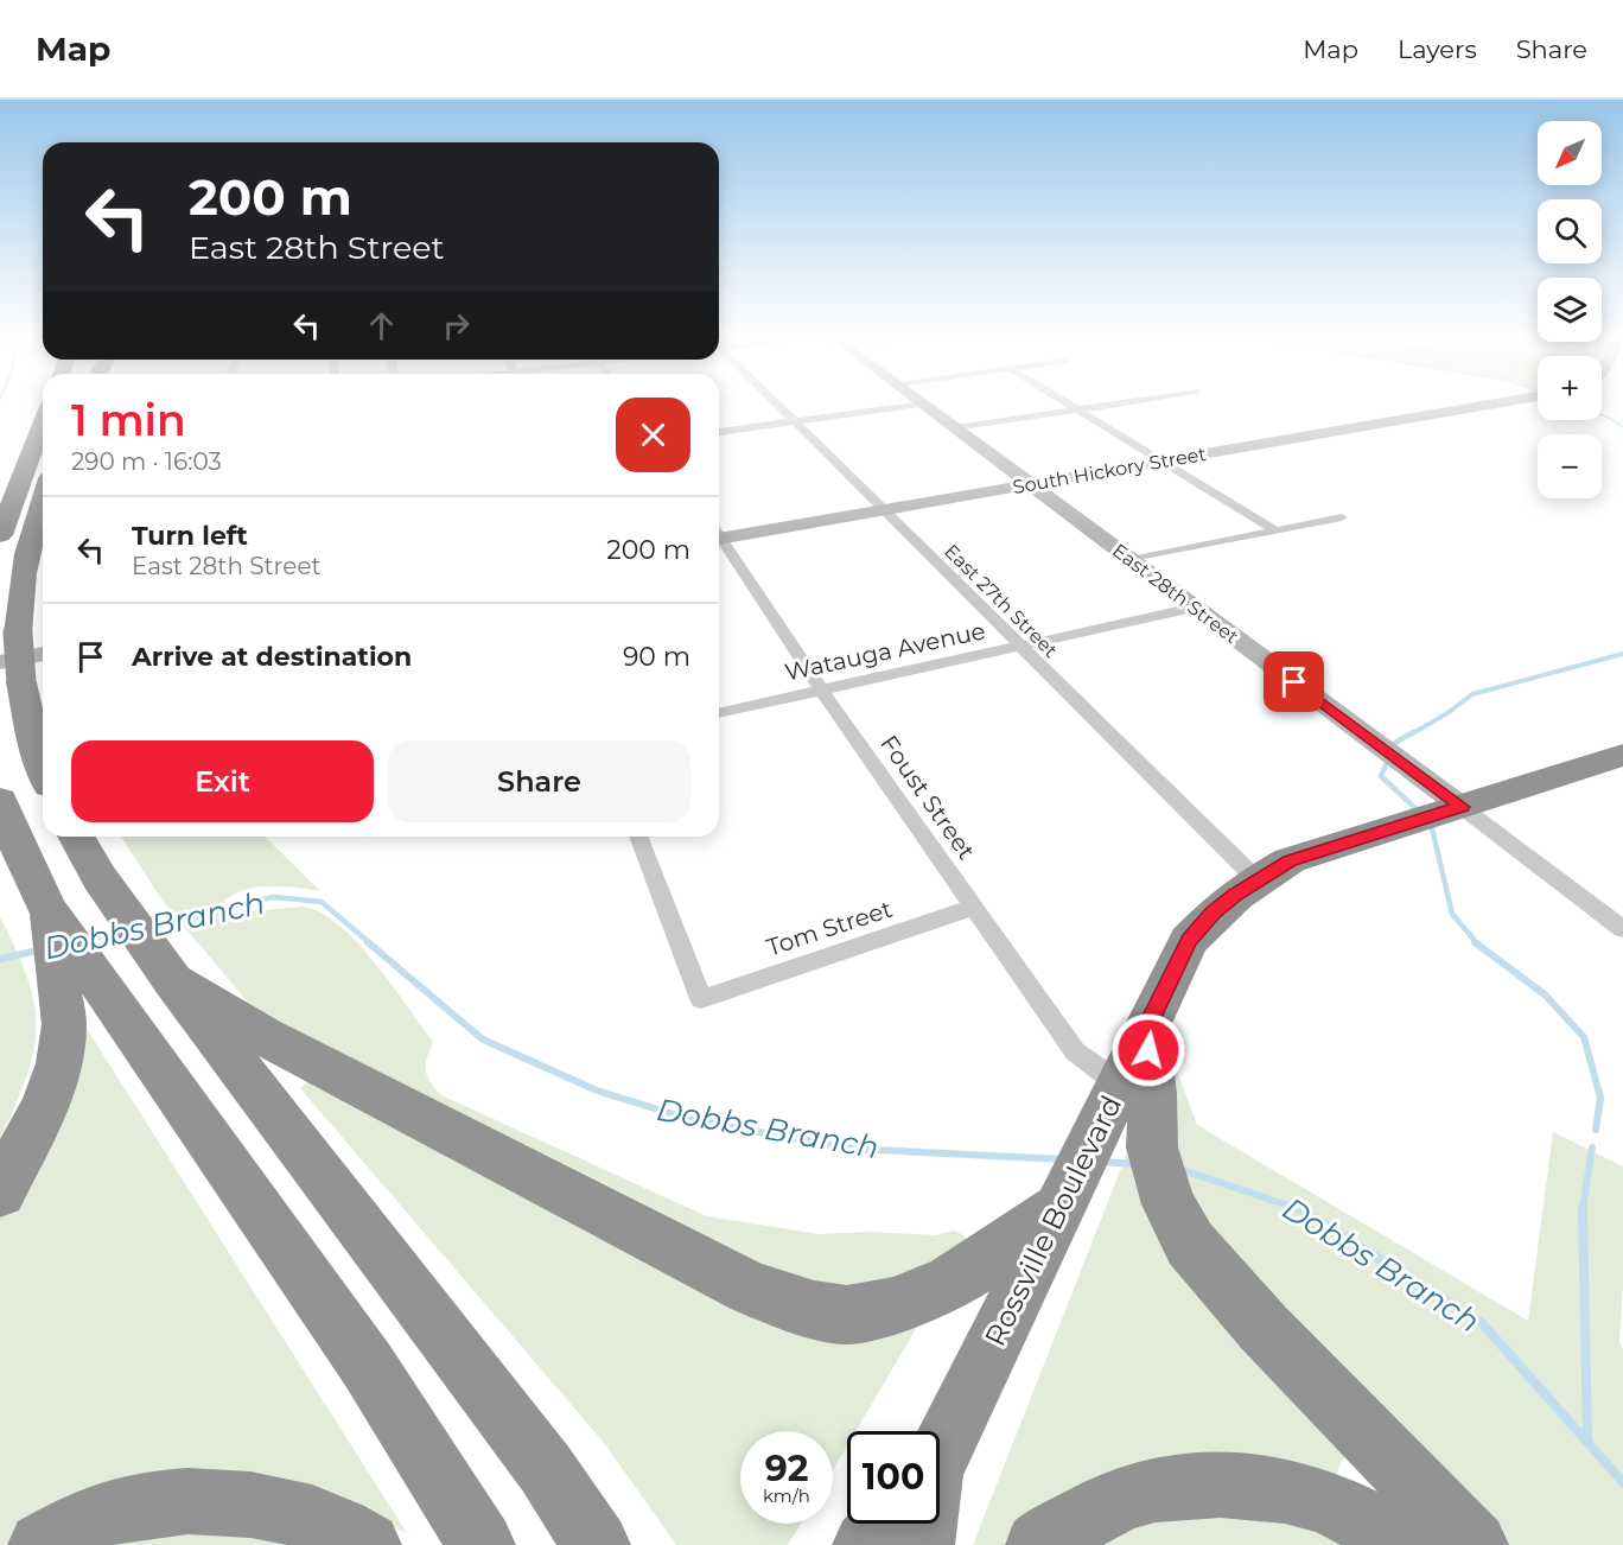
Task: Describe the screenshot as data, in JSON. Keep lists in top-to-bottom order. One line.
{"streets":{"highway":["Rossville Boulevard"],"street":["South Hickory Street","East 28th Street","East 27th Street","Watauga Avenue","Foust Street","Tom Street"]},"crossings":[["South Hickory Street","East 28th Street"],["South Hickory Street","East 27th Street"],["East 28th Street","Watauga Avenue"],["East 28th Street","Rossville Boulevard"],["East 27th Street","Watauga Avenue"],["East 27th Street","Rossville Boulevard"],["Watauga Avenue","Foust Street"],["Foust Street","Tom Street"],["Foust Street","Rossville Boulevard"]],"water":["Dobbs Branch"],"north":"bottom left","page":{"header":"Map","nav":["Map","Layers","Share"],"map_buttons":["+","−"],"turn":["200 m","East 28th Street"],"heading":["1 min","290 m · 16:03"],"list":[{"name":"Turn left","note":"East 28th Street","value":"200 m"},{"name":"Arrive at destination","value":"90 m"}],"buttons":["Exit","Share"],"speed":"92 km/h","limit":"100"}}
